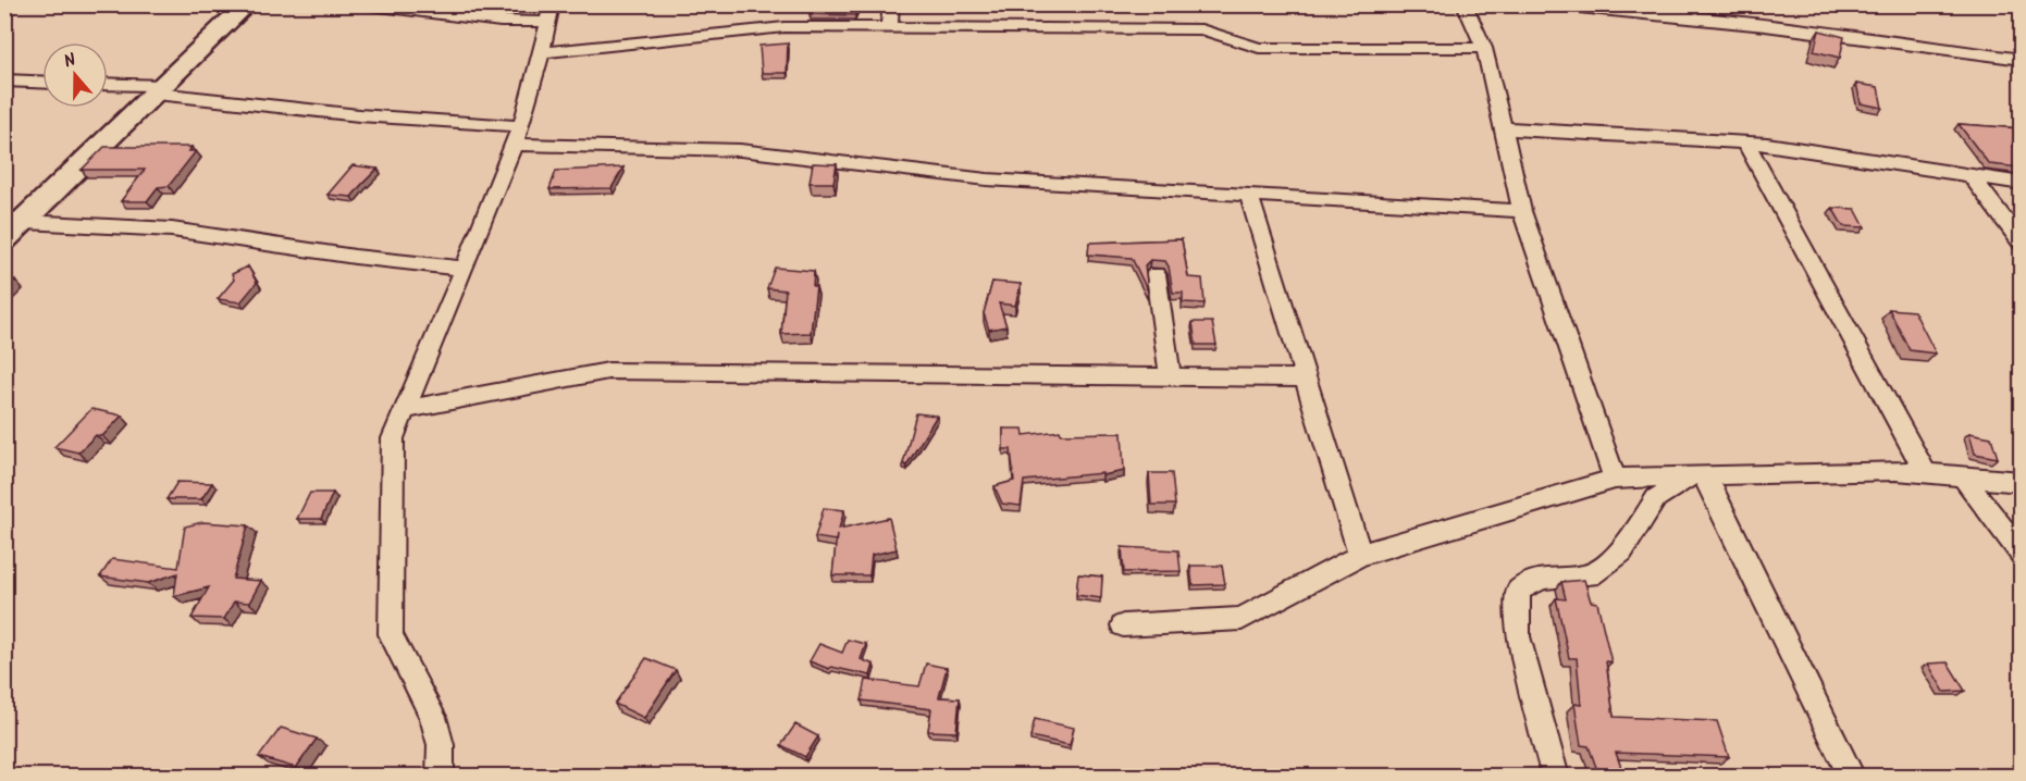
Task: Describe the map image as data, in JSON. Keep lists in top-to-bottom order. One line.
{"north":"top"}
